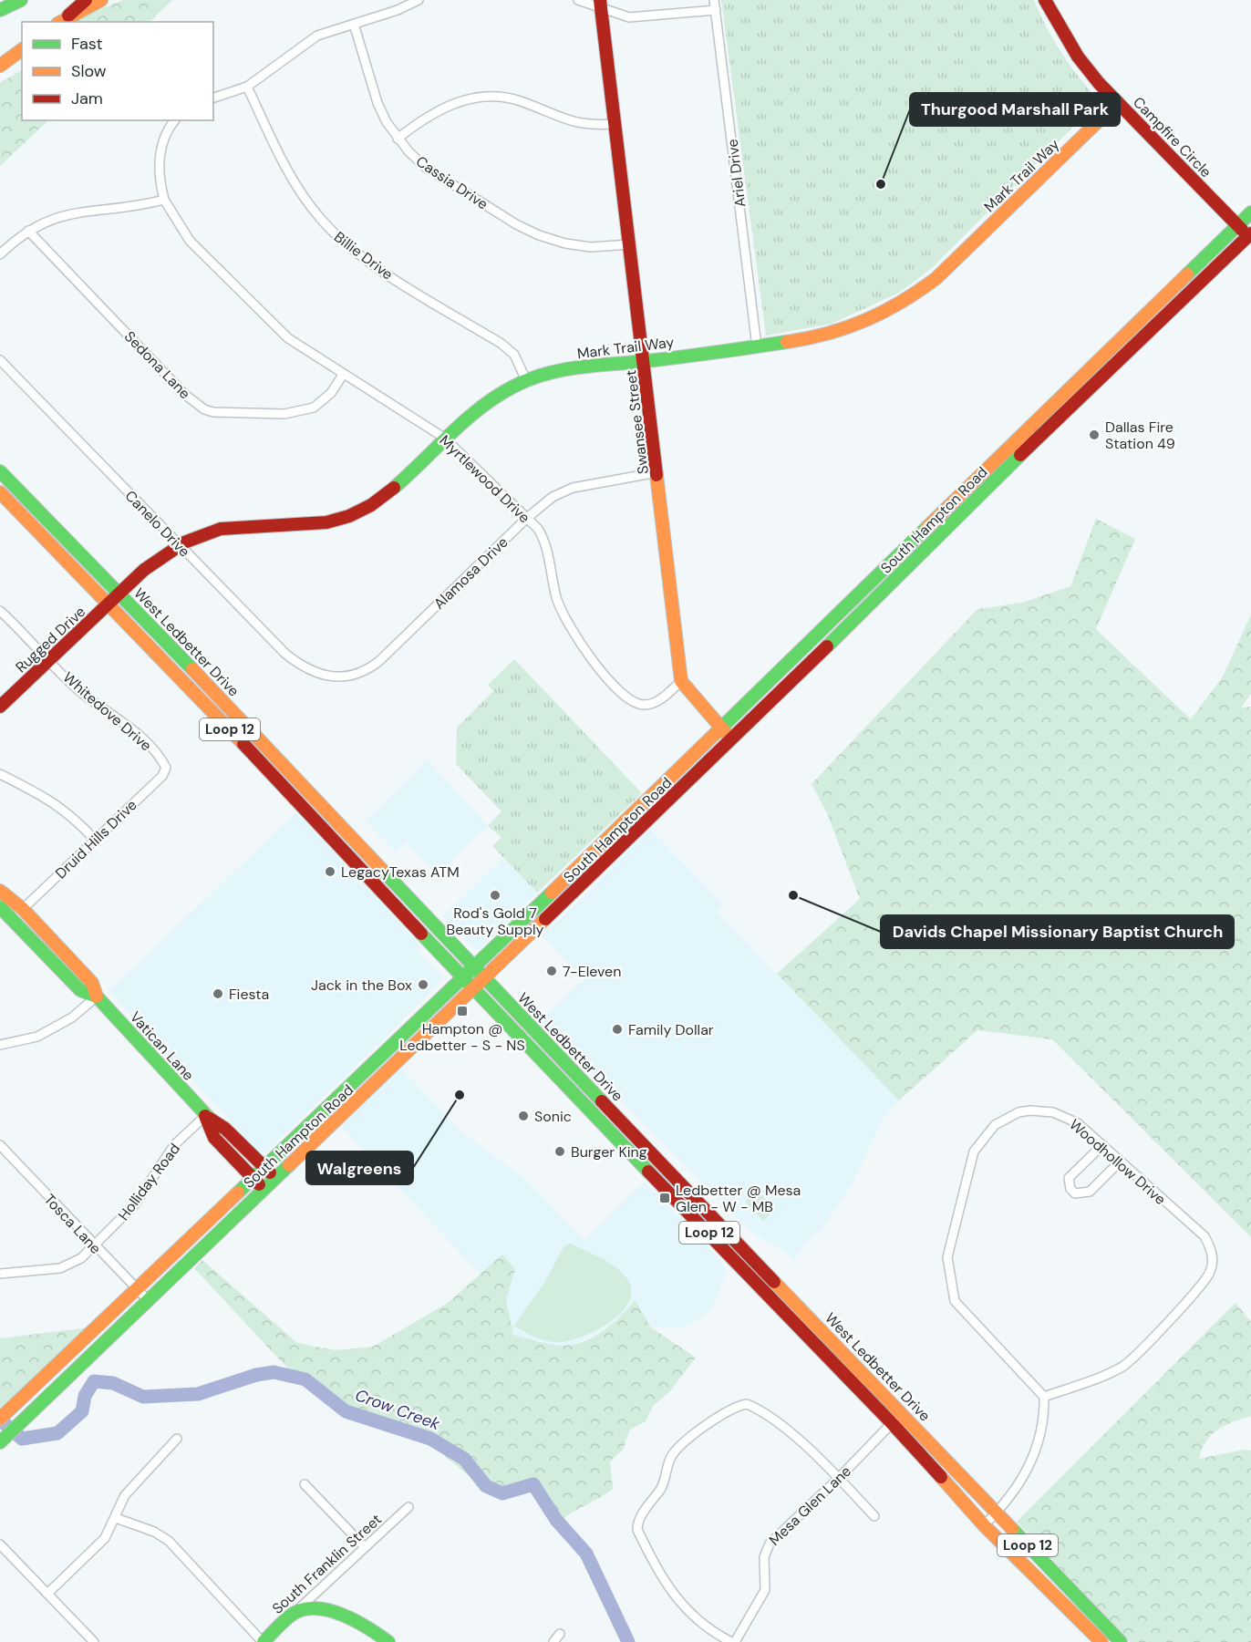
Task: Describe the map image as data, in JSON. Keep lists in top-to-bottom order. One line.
{"streets":{"main road":["Campfire Circle","Mark Trail Way","Swansee Street","South Hampton Road","Rugged Drive","West Ledbetter Drive","Loop 12","Vatican Lane","South Franklin Street"],"street":["Ariel Drive","Cassia Drive","Billie Drive","Sedona Lane","Myrtlewood Drive","Canelo Drive","Alamosa Drive","Whitedove Drive","Druid Hills Drive","Woodhollow Drive","Holliday Road","Tosca Lane","Mesa Glen Lane"]},"crossings":[["Campfire Circle","Mark Trail Way"],["Campfire Circle","South Hampton Road"],["Ariel Drive","Mark Trail Way"],["Mark Trail Way","Billie Drive"],["Mark Trail Way","Swansee Street"],["Mark Trail Way","Myrtlewood Drive"],["Mark Trail Way","Canelo Drive"],["Mark Trail Way","Rugged Drive"],["Mark Trail Way","West Ledbetter Drive"],["Cassia Drive","Swansee Street"],["Sedona Lane","Myrtlewood Drive"],["Swansee Street","Myrtlewood Drive"],["Swansee Street","Alamosa Drive"],["Myrtlewood Drive","Alamosa Drive"],["South Hampton Road","West Ledbetter Drive"],["South Hampton Road","Vatican Lane"],["South Hampton Road","Tosca Lane"],["Canelo Drive","Alamosa Drive"],["Rugged Drive","West Ledbetter Drive"],["Rugged Drive","Whitedove Drive"],["West Ledbetter Drive","Mesa Glen Lane"],["Whitedove Drive","Druid Hills Drive"],["Druid Hills Drive","Vatican Lane"],["Vatican Lane","Holliday Road"],["Holliday Road","Tosca Lane"]],"water":["Crow Creek"],"places":{"other":["Thurgood Marshall Park","Dallas Fire Station 49","LegacyTexas ATM","Rod's Gold 7 Beauty Supply","Davids Chapel Missionary Baptist Church","7-Eleven","Jack in the Box","Fiesta","Family Dollar","Walgreens","Sonic","Burger King"],"transit":["Hampton @ Ledbetter - S - NS","Ledbetter @ Mesa Glen - W - MB"]},"legend":["Fast","Slow","Jam"]}
